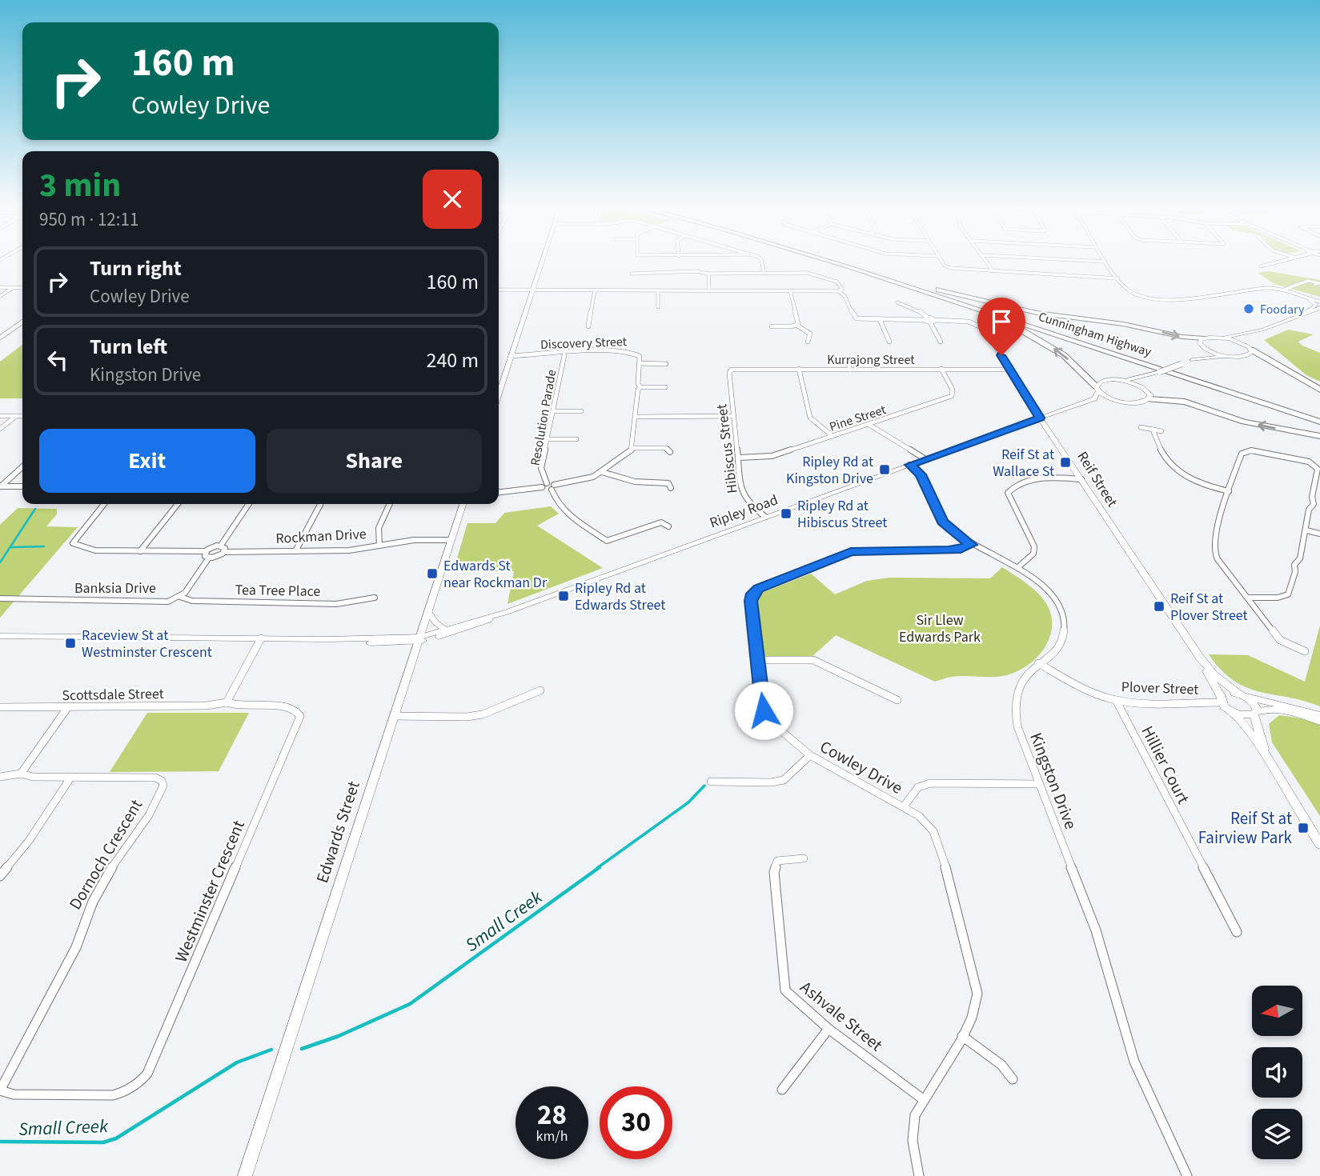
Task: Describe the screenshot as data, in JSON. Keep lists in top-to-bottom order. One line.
{"streets":{"highway":["Cunningham Highway"],"main road":["Reif Street","Ripley Road","Edwards Street"],"street":["Discovery Street","Kurrajong Street","Resolution Parade","Pine Street","Hibiscus Street","Rockman Drive","Banksia Drive","Tea Tree Place","Plover Street","Scottsdale Street","Hillier Court","Cowley Drive","Kingston Drive","Dornoch Crescent","Westminster Crescent","Ashvale Street"]},"crossings":[["Discovery Street","Resolution Parade"],["Kurrajong Street","Pine Street"],["Kurrajong Street","Hibiscus Street"],["Kurrajong Street","Reif Street"],["Pine Street","Hibiscus Street"],["Hibiscus Street","Ripley Road"],["Reif Street","Ripley Road"],["Reif Street","Plover Street"],["Ripley Road","Kingston Drive"],["Ripley Road","Edwards Street"],["Rockman Drive","Edwards Street"],["Banksia Drive","Tea Tree Place"],["Plover Street","Hillier Court"],["Plover Street","Kingston Drive"],["Scottsdale Street","Westminster Crescent"],["Cowley Drive","Kingston Drive"],["Cowley Drive","Ashvale Street"],["Dornoch Crescent","Westminster Crescent"]],"water":["Small Creek"],"parks":["Sir Llew Edwards Park"],"places":{"other":["Foodary"],"transit":["Reif St at Wallace St","Ripley Rd at Kingston Drive","Ripley Rd at Hibiscus Street","Edwards St near Rockman Dr","Ripley Rd at Edwards Street","Reif St at Plover Street","Raceview St at Westminster Crescent","Reif St at Fairview Park"]},"north":"left","page":{"turn":["160 m","Cowley Drive"],"heading":["3 min","950 m · 12:11"],"list":[{"name":"Turn right","note":"Cowley Drive","value":"160 m"},{"name":"Turn left","note":"Kingston Drive","value":"240 m"}],"buttons":["Exit","Share"],"speed":"28 km/h","limit":"30"}}
